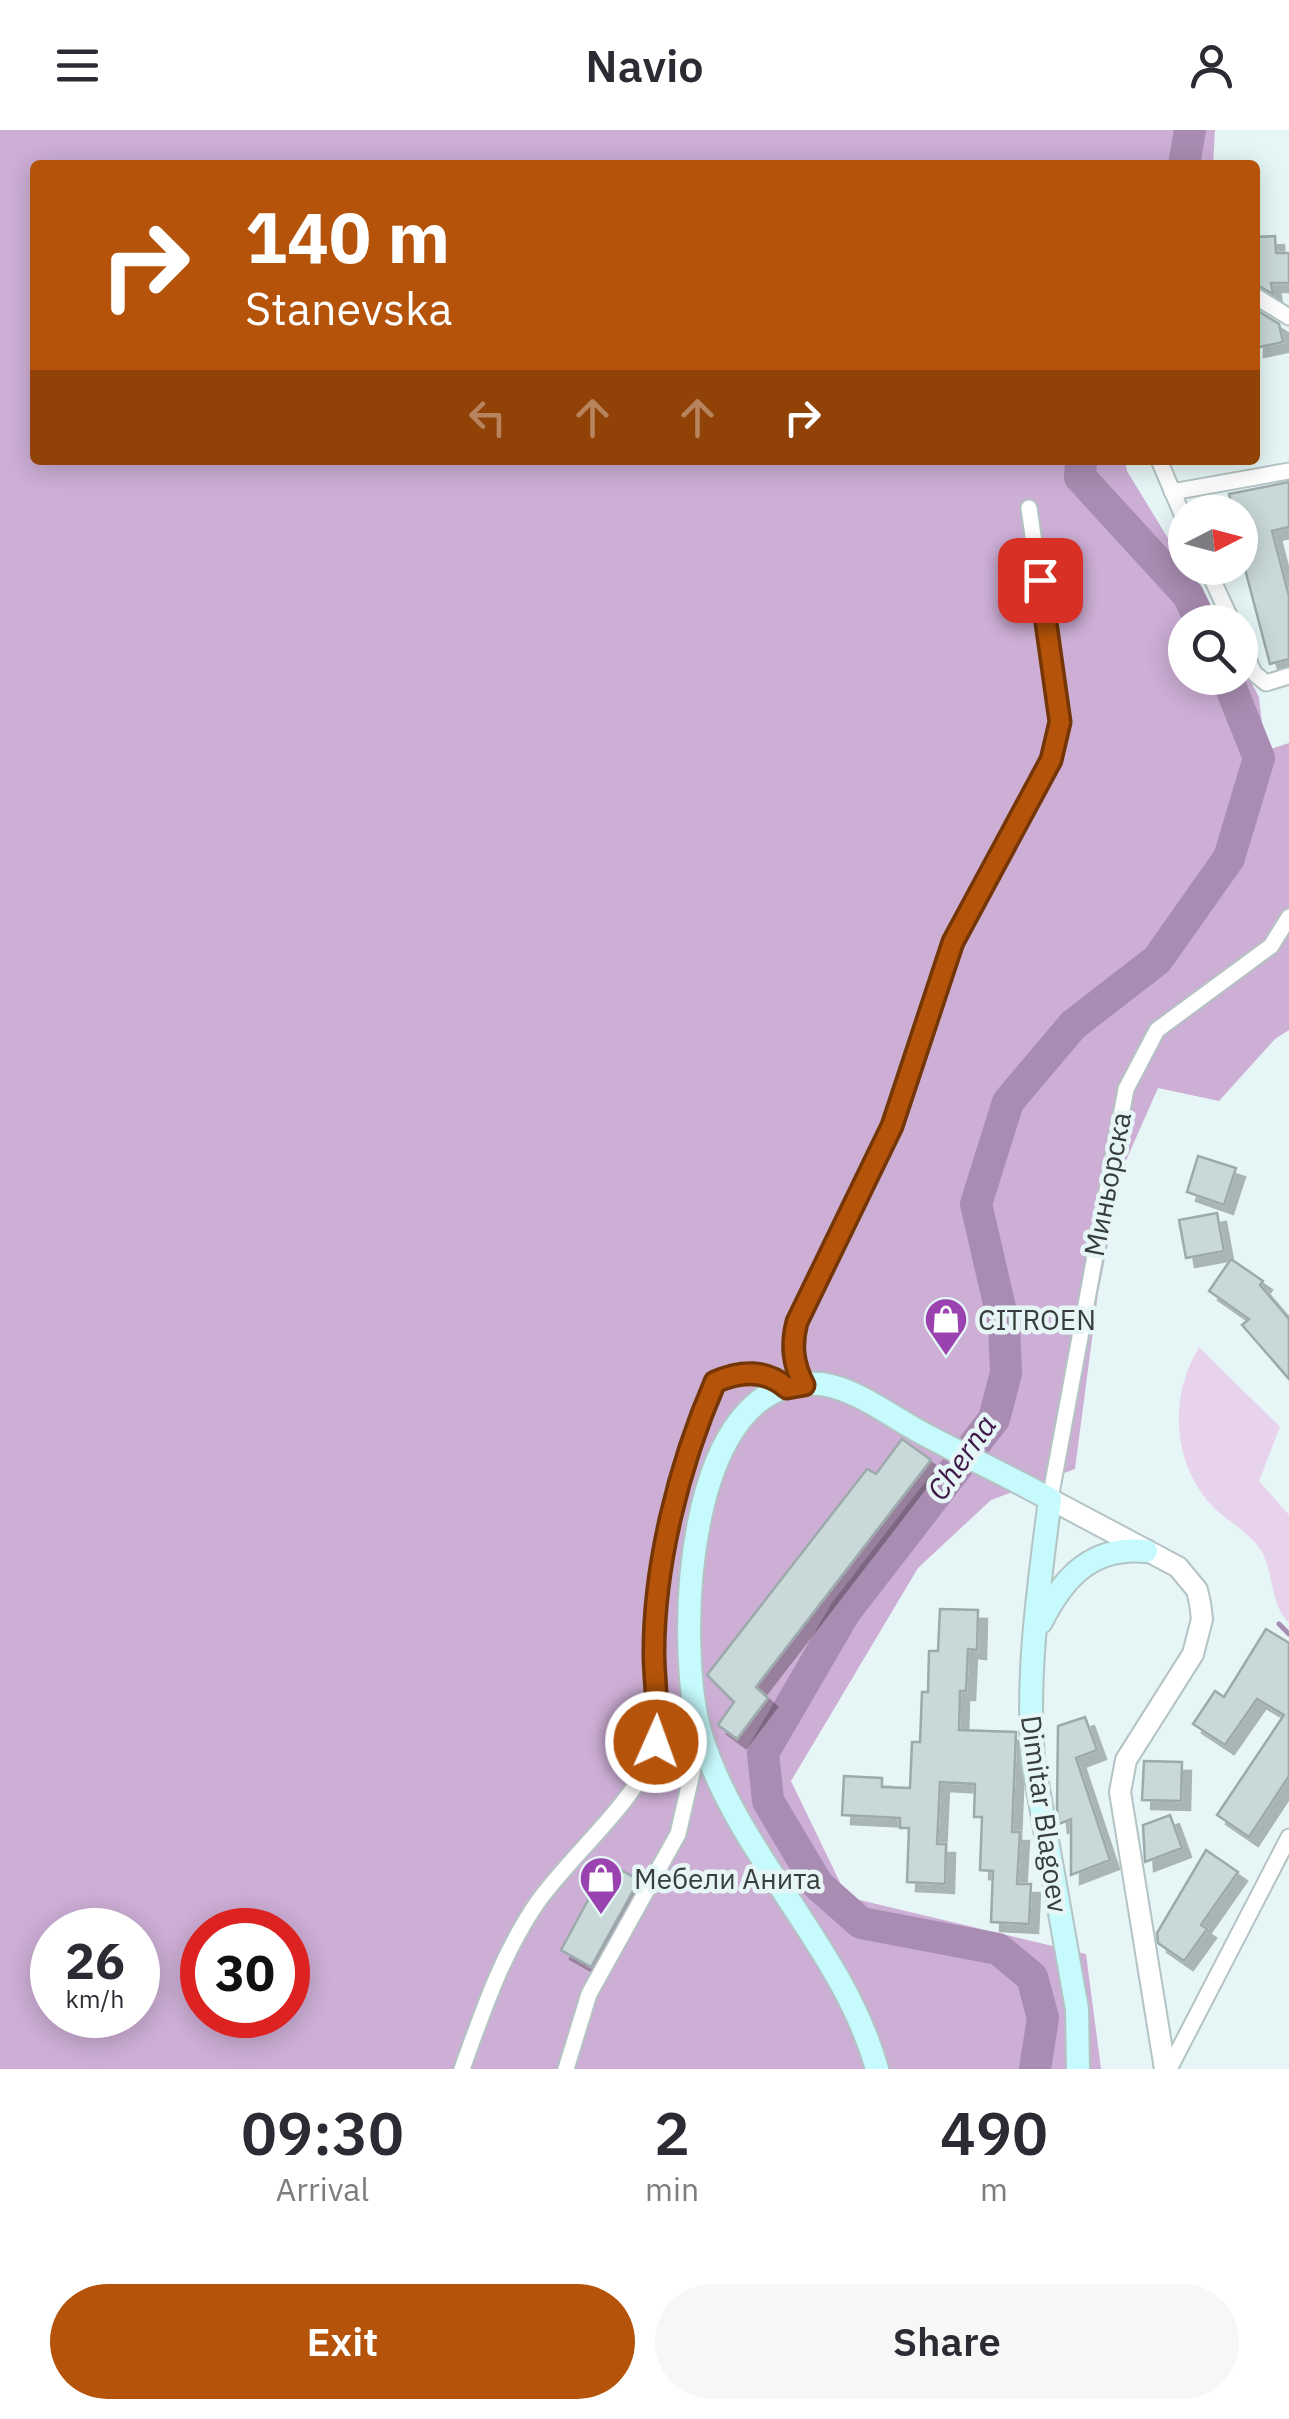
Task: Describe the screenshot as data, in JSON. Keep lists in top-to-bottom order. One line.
{"streets":{"main road":["Dimitar Blagoev"],"street":["Миньорска"]},"crossings":[["Миньорска","Dimitar Blagoev"]],"water":["Cherna"],"places":{"shop":["CITROEN","Мебели Анита"]},"north":"right","page":{"header":"Navio","turn":["140 m","Stanevska"],"speed":"26 km/h","limit":"30","eta":["09:30","Arrival","2","min","490","m"],"buttons":["Exit","Share"]}}
